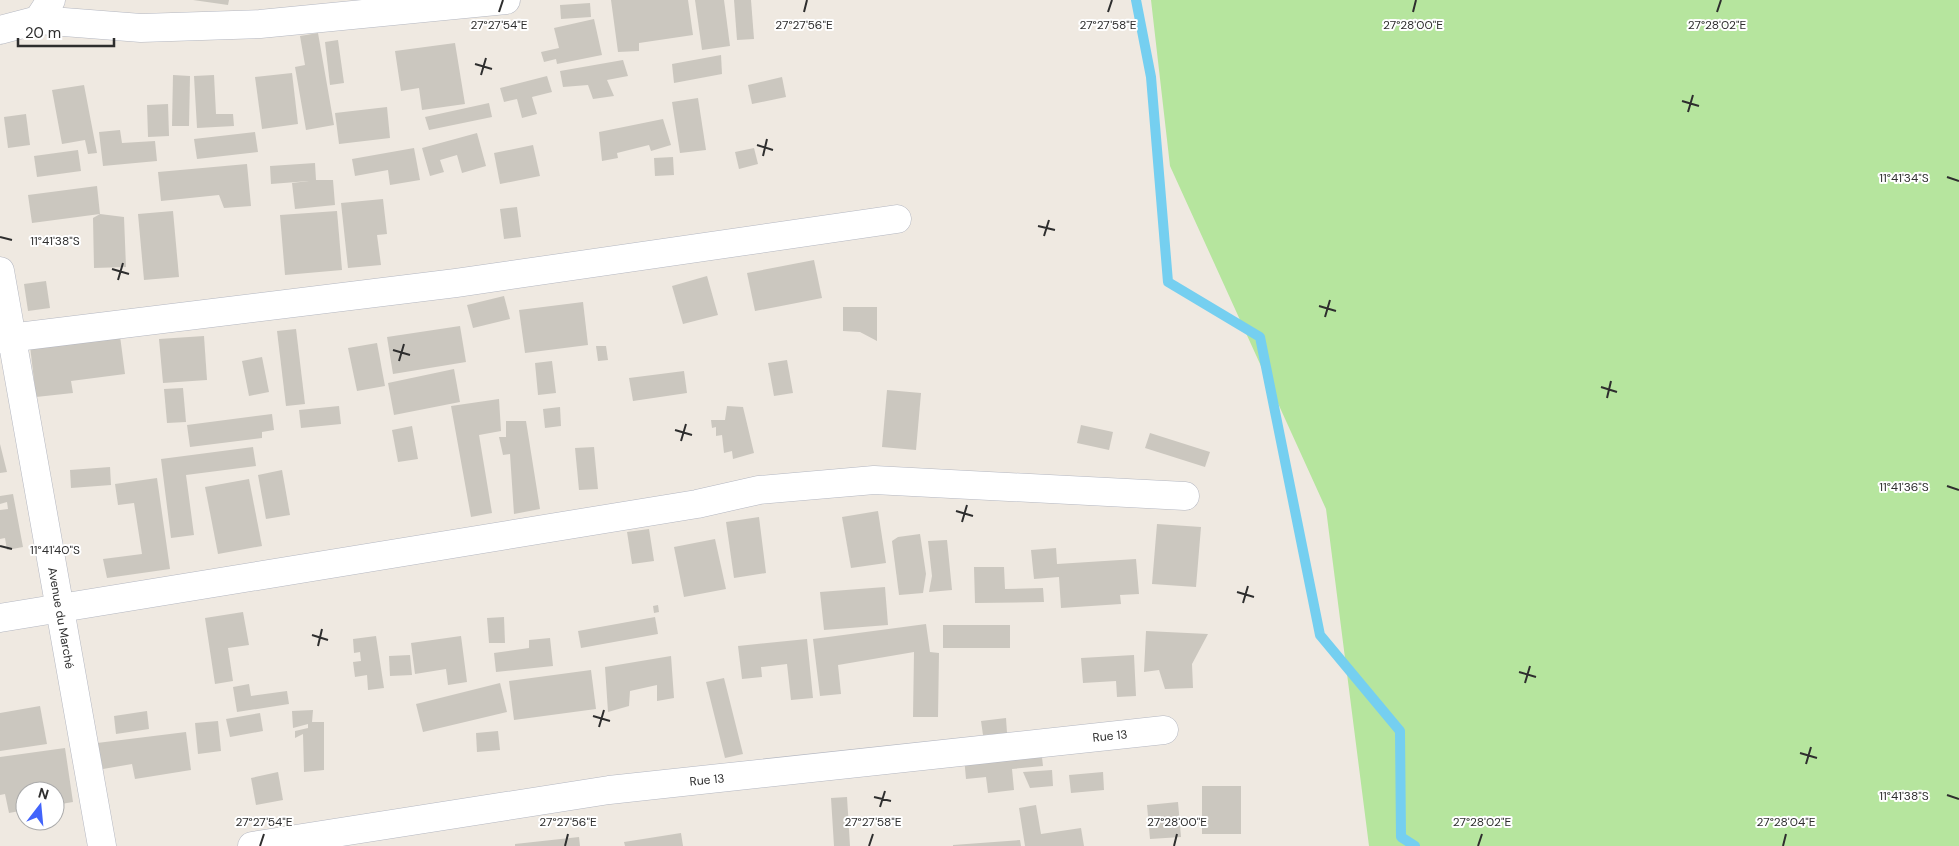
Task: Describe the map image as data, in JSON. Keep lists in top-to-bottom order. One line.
{"streets":{"street":["Avenue du Marché","Rue 13"]},"scale_bar":"20 m","north":"top","coordinates":["27°27'54\"E","27°27'56\"E","27°27'58\"E","27°28'00\"E","27°28'02\"E","11°41'34\"S","11°41'38\"S","11°41'36\"S","11°41'40\"S","27°28'04\"E"]}
